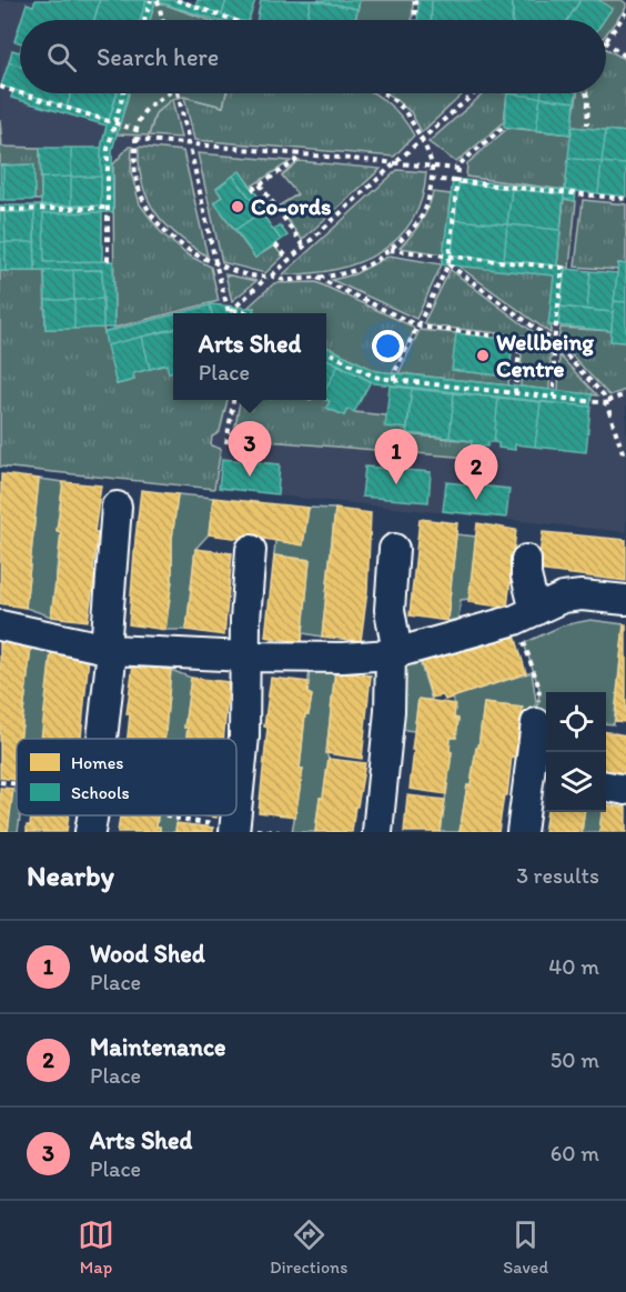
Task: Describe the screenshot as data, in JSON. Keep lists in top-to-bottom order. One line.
{"places":["Co-ords","Wellbeing Centre"],"legend":["Homes","Schools"],"page":{"search":"Search here","popup":["Arts Shed","Place"],"pins":["3","1","2"],"heading":["Nearby","3 results"],"list":[{"mark":"1","name":"Wood Shed","note":"Place","value":"40 m"},{"mark":"2","name":"Maintenance","note":"Place","value":"50 m"},{"mark":"3","name":"Arts Shed","note":"Place","value":"60 m"}],"nav":["Map","Directions","Saved"]}}
